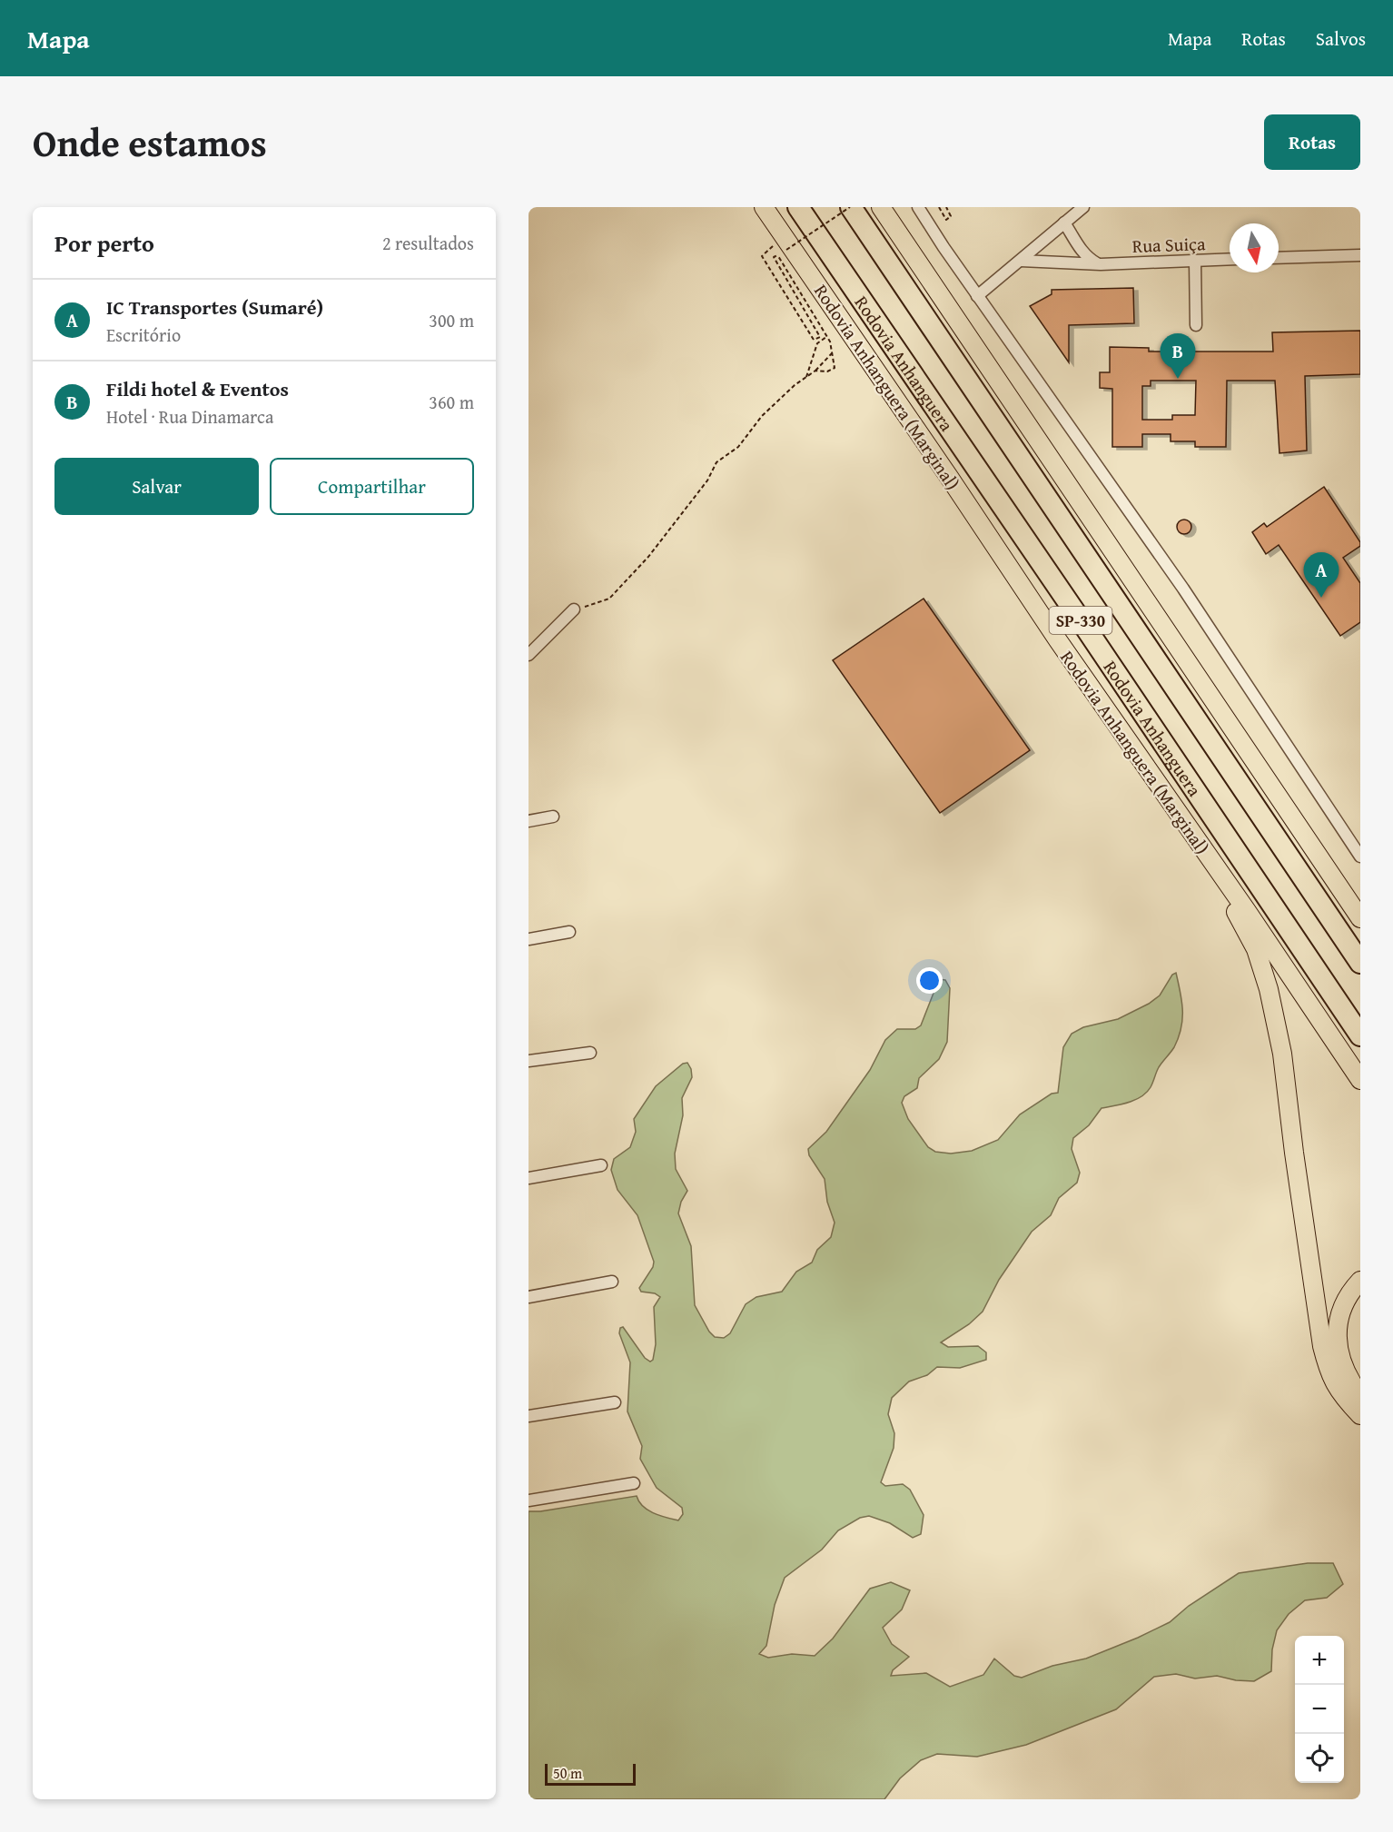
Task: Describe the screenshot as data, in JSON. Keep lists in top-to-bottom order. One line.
{"streets":{"highway":["Rodovia Anhanguera","Rodovia Anhanguera (Marginal)","SP-330"],"street":["Rua Suiça"]},"scale_bar":"50 m","north":"bottom","page":{"header":"Mapa","nav":["Mapa","Rotas","Salvos"],"title":"Onde estamos","buttons":["Rotas",["Salvar","Compartilhar"]],"heading":["Por perto","2 resultados"],"list":[{"mark":"A","name":"IC Transportes (Sumaré)","note":"Escritório","value":"300 m"},{"mark":"B","name":"Fildi hotel & Eventos","note":"Hotel · Rua Dinamarca","value":"360 m"}],"pins":["B","A"],"map_buttons":["+","−"],"scale":"50 m"}}
